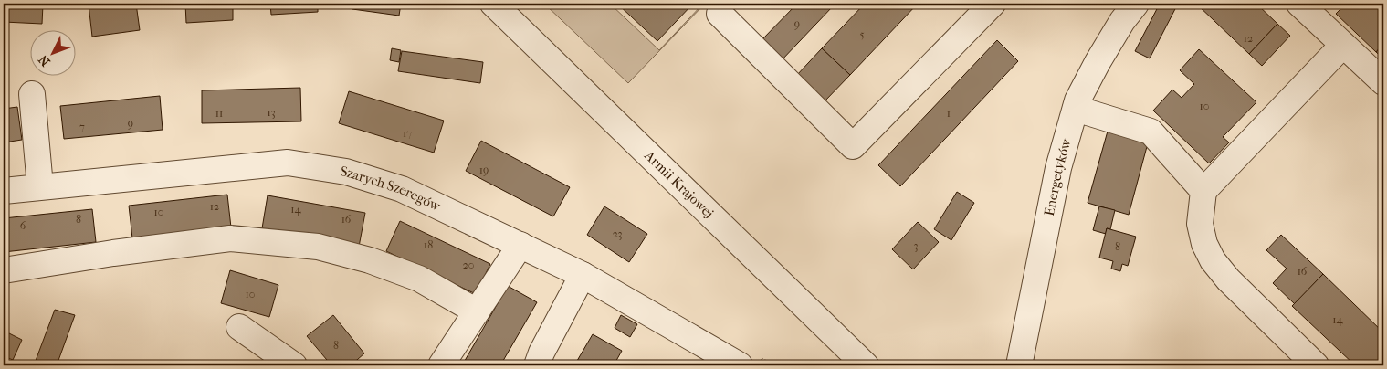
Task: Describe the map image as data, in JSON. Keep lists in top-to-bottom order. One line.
{"streets":{"street":["Energetyków","Armii Krajowej","Szarych Szeregów"]},"house_numbers":["9","5","12","10","13","11","1","9","7","17","19","12","14","10","8","16","6","23","18","3","8","20","16","10","14","8"],"north":"bottom left"}
